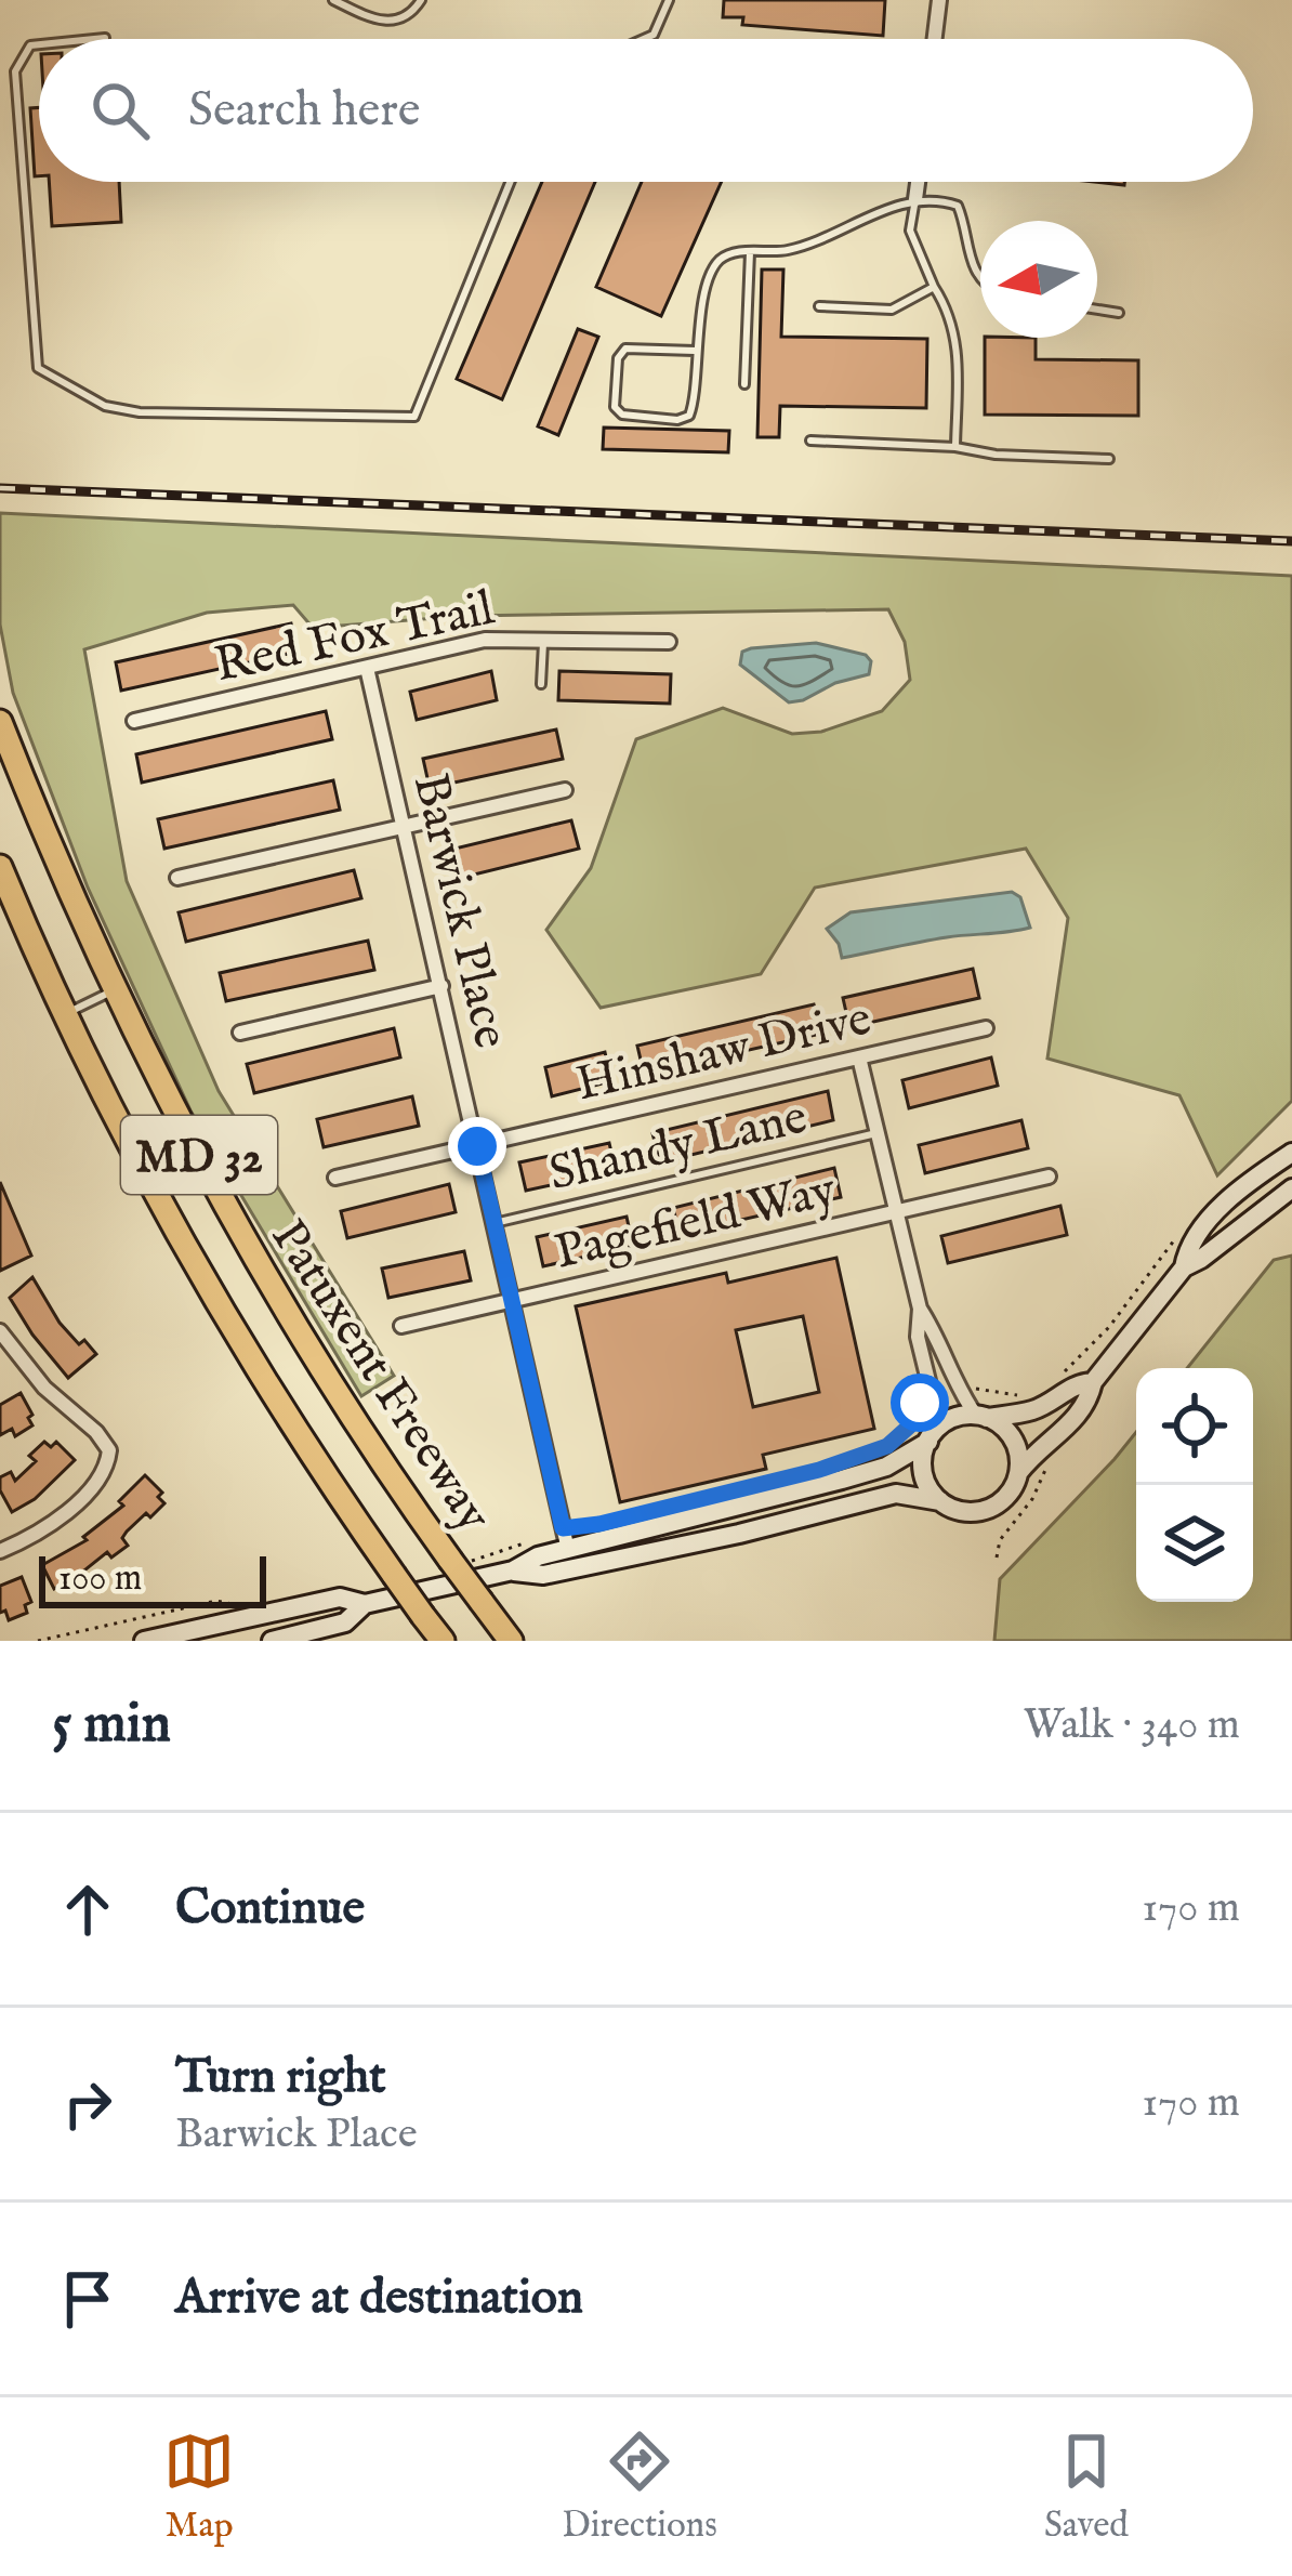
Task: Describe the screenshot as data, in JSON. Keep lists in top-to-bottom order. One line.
{"streets":{"highway":["MD 32","Patuxent Freeway"],"street":["Red Fox Trail","Barwick Place","Hinshaw Drive","Pagefield Way"],"lane":["Shandy Lane"]},"crossings":[["Red Fox Trail","Barwick Place"],["Barwick Place","Hinshaw Drive"],["Barwick Place","Shandy Lane"],["Barwick Place","Pagefield Way"]],"scale_bar":"100 m","north":"left","page":{"search":"Search here","scale":"100 m","heading":["5 min","Walk · 340 m"],"list":[["Continue","170 m"],["Turn right","Barwick Place","170 m"],"Arrive at destination"],"nav":["Map","Directions","Saved"]}}
